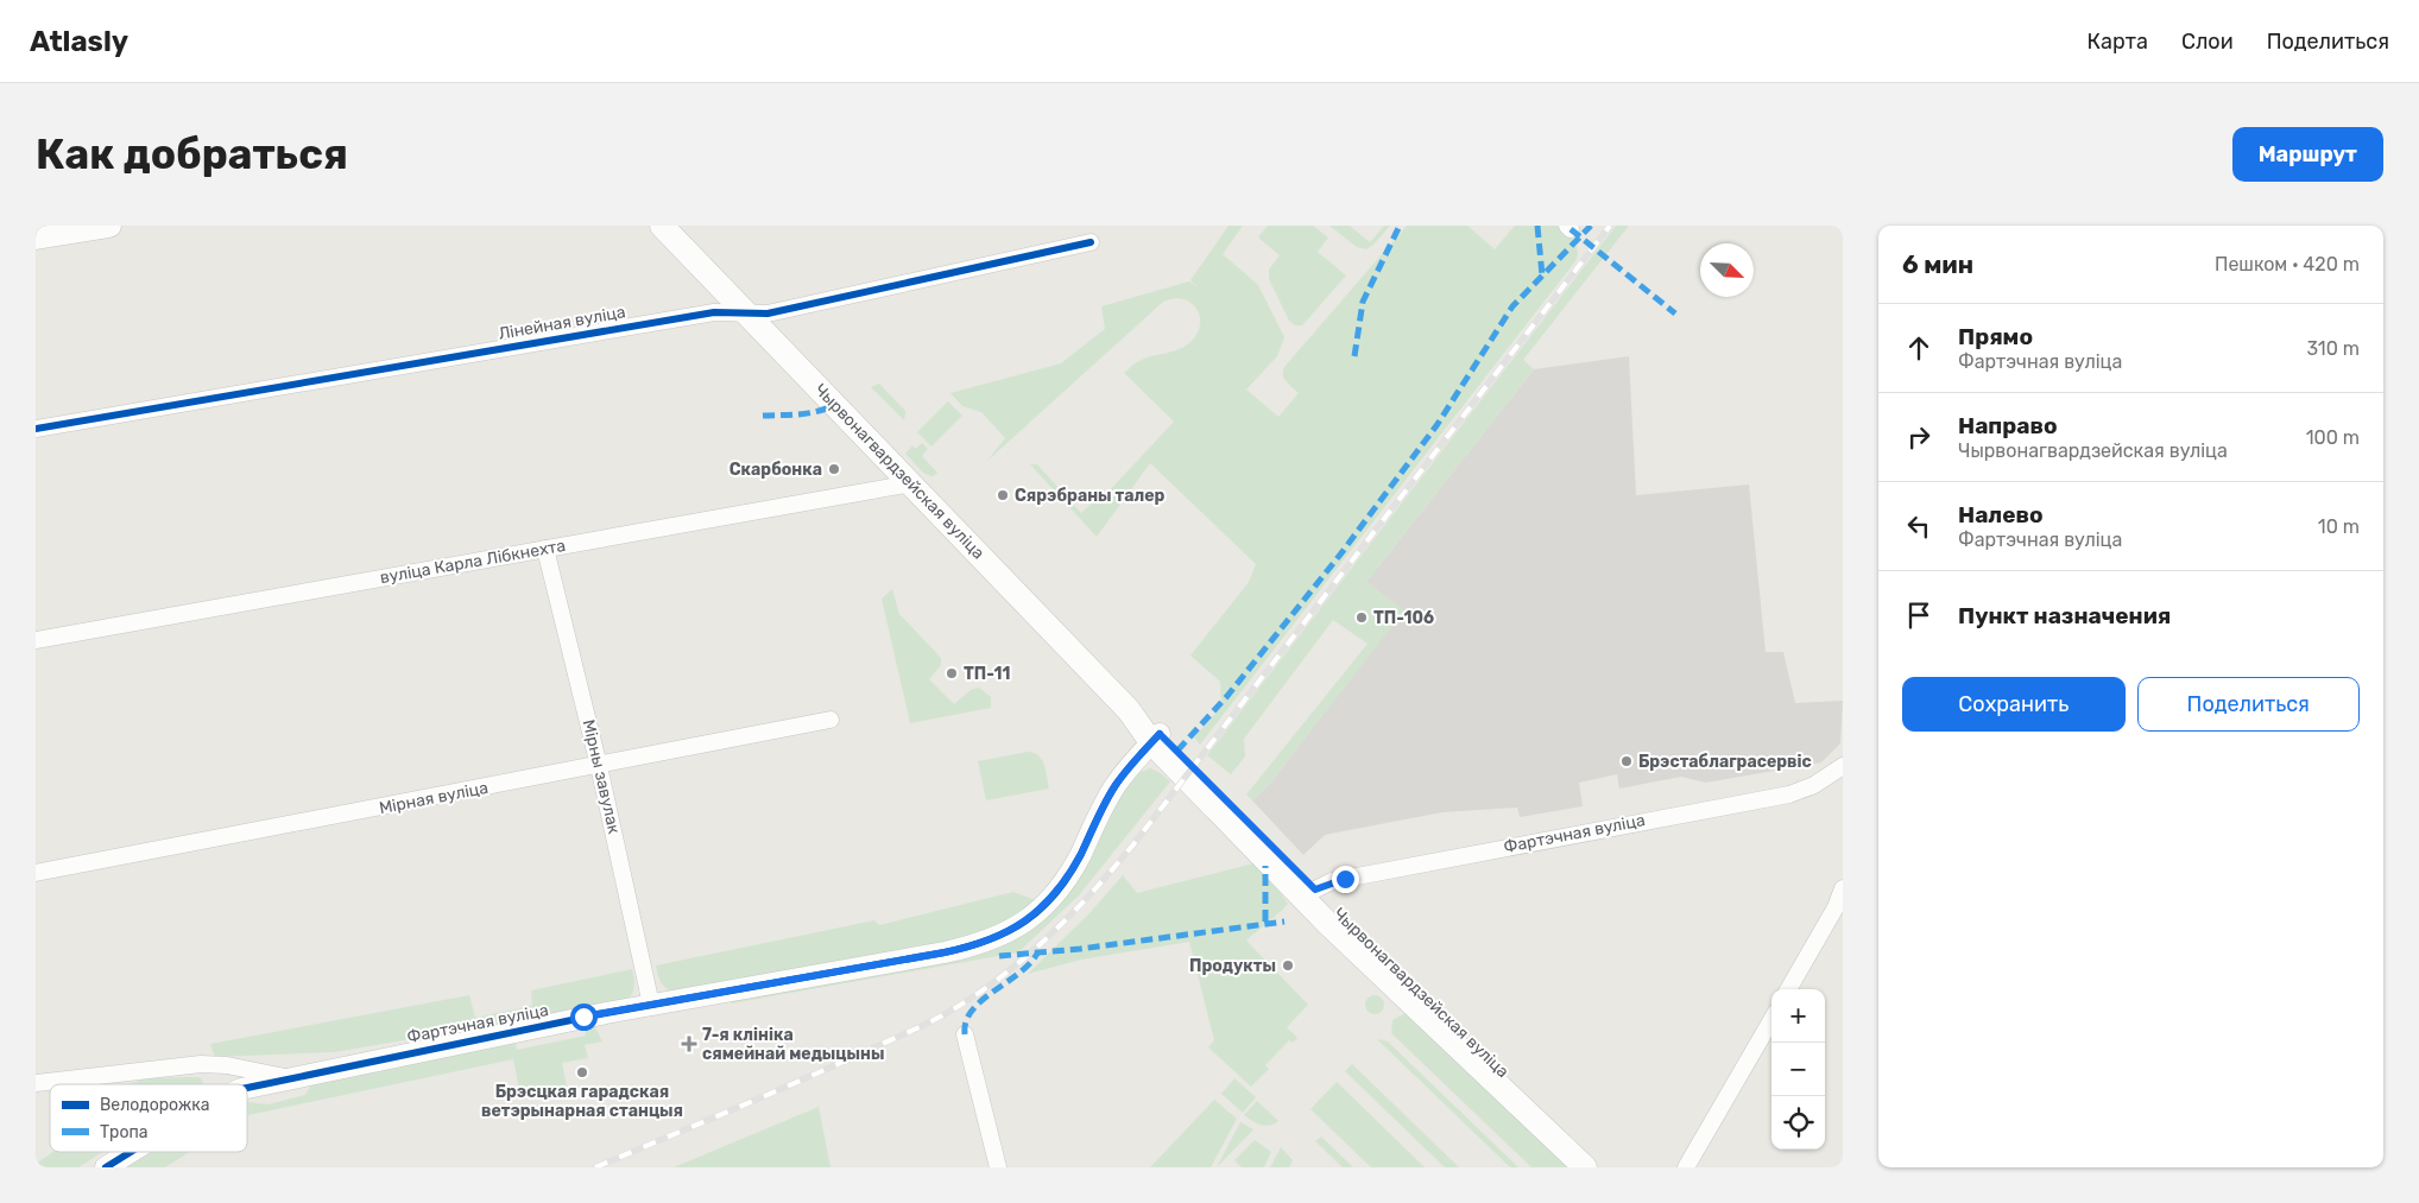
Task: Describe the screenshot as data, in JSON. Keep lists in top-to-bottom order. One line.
{"streets":{"main road":["Чырвонагвардзейская вуліца"],"street":["Лінейная вуліца","вуліца Карла Лібкнехта","Мірны завулак","Мірная вуліца","Фартэчная вуліца"]},"crossings":[["Лінейная вуліца","Чырвонагвардзейская вуліца"],["Чырвонагвардзейская вуліца","вуліца Карла Лібкнехта"],["Чырвонагвардзейская вуліца","Фартэчная вуліца"],["вуліца Карла Лібкнехта","Мірны завулак"],["Мірны завулак","Мірная вуліца"],["Мірны завулак","Фартэчная вуліца"]],"places":{"other":["Скарбонка","Сярэбраны талер","ТП-106","ТП-11","Брэстаблаграсервіс","Продукты","Брэсцкая гарадская ветэрынарная станцыя"],"health":["7-я клініка сямейнай медыцыны"]},"legend":["Велодорожка","Тропа"],"north":"bottom right","page":{"header":"Atlasly","nav":["Карта","Слои","Поделиться"],"buttons":["Маршрут",["Сохранить","Поделиться"]],"title":"Как добраться","heading":["6 мин","Пешком · 420 m"],"list":[["Прямо","Фартэчная вуліца","310 m"],["Направо","Чырвонагвардзейская вуліца","100 m"],["Налево","Фартэчная вуліца","10 m"],"Пункт назначения"],"map_buttons":["+","−"]}}
